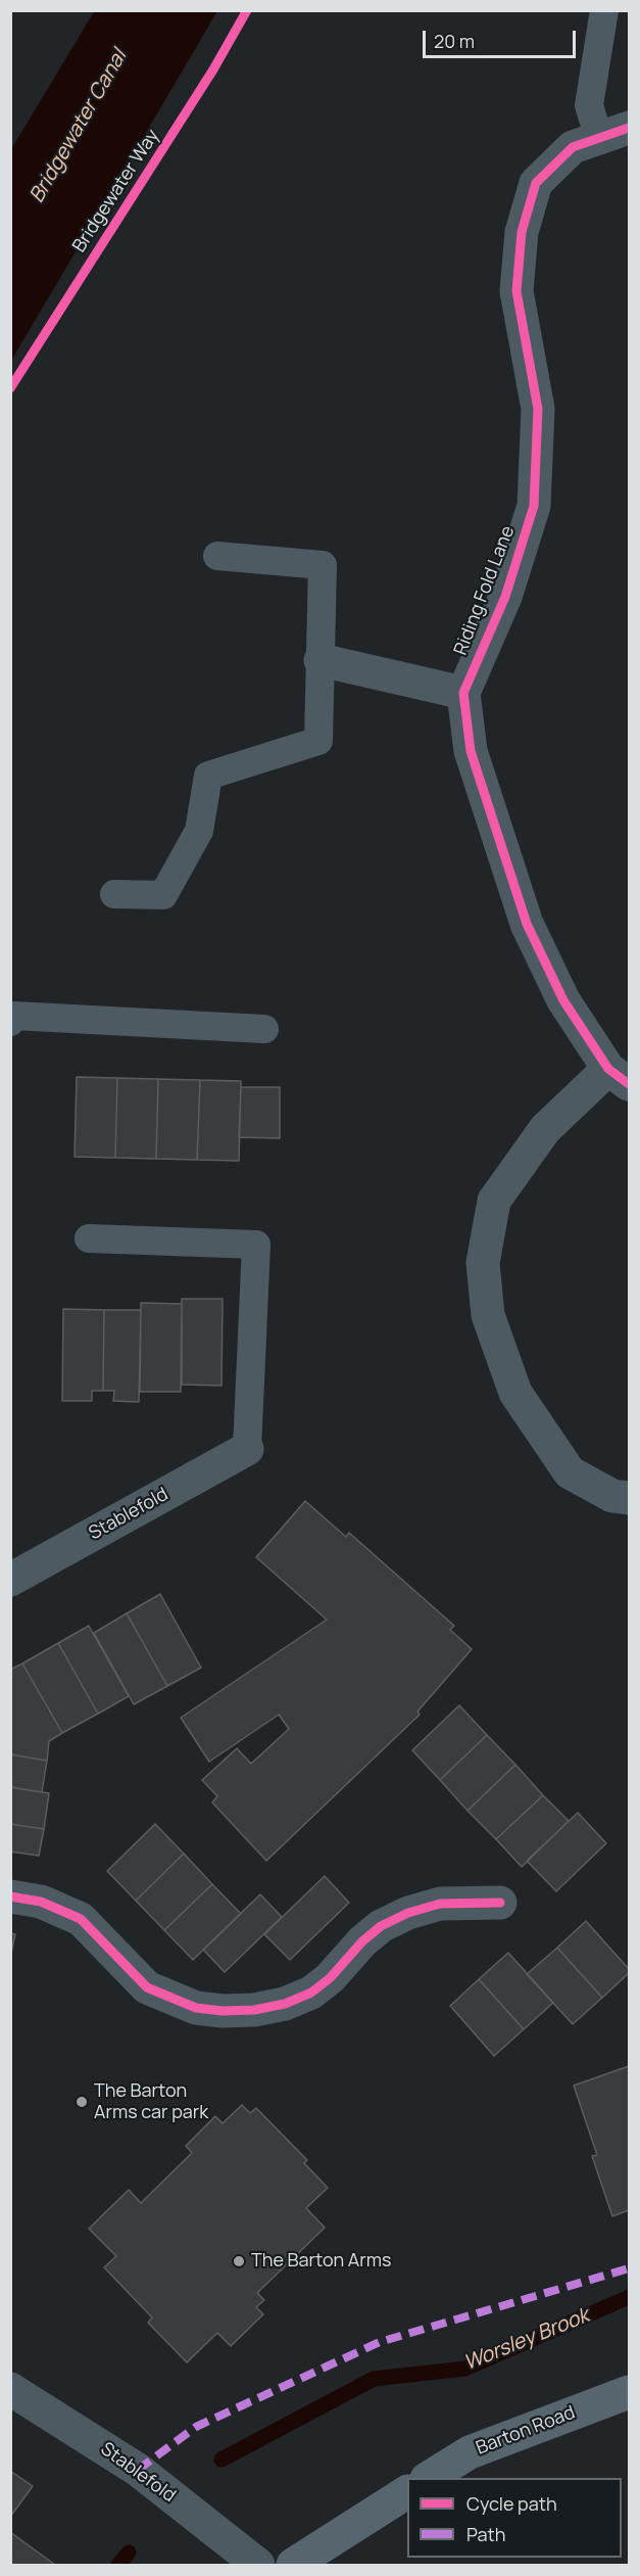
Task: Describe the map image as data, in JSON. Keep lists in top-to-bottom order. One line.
{"streets":{"main road":["Barton Road"],"street":["Riding Fold Lane","Stablefold"],"cycle path":["Bridgewater Way"]},"water":["Bridgewater Canal","Worsley Brook"],"places":["The Barton Arms car park","The Barton Arms"],"legend":["Cycle path","Path"],"scale_bar":"20 m"}
